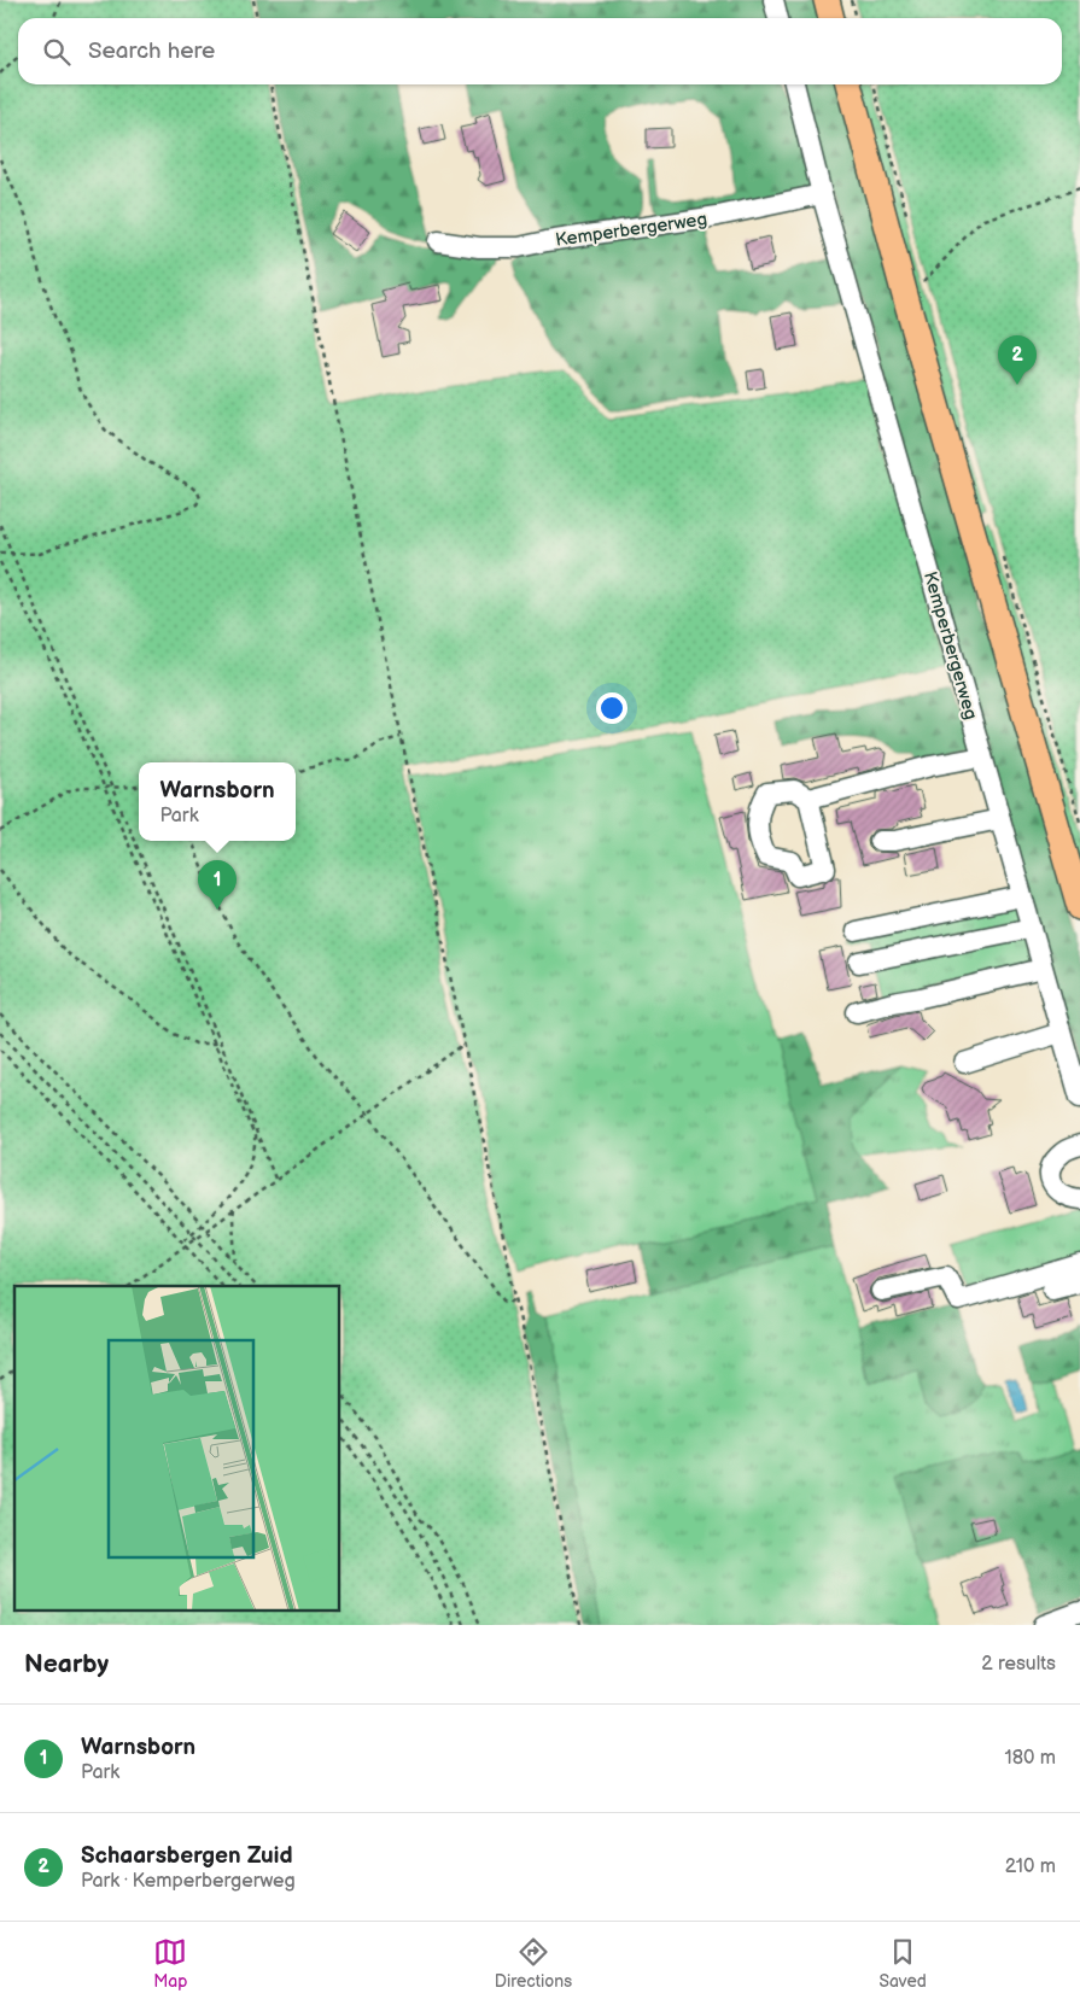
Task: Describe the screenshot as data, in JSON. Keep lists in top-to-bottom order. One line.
{"streets":{"street":["Kemperbergerweg"]},"page":{"search":"Search here","pins":["2","1"],"popup":["Warnsborn","Park"],"heading":["Nearby","2 results"],"list":[{"mark":"1","name":"Warnsborn","note":"Park","value":"180 m"},{"mark":"2","name":"Schaarsbergen Zuid","note":"Park · Kemperbergerweg","value":"210 m"}],"nav":["Map","Directions","Saved"]}}
